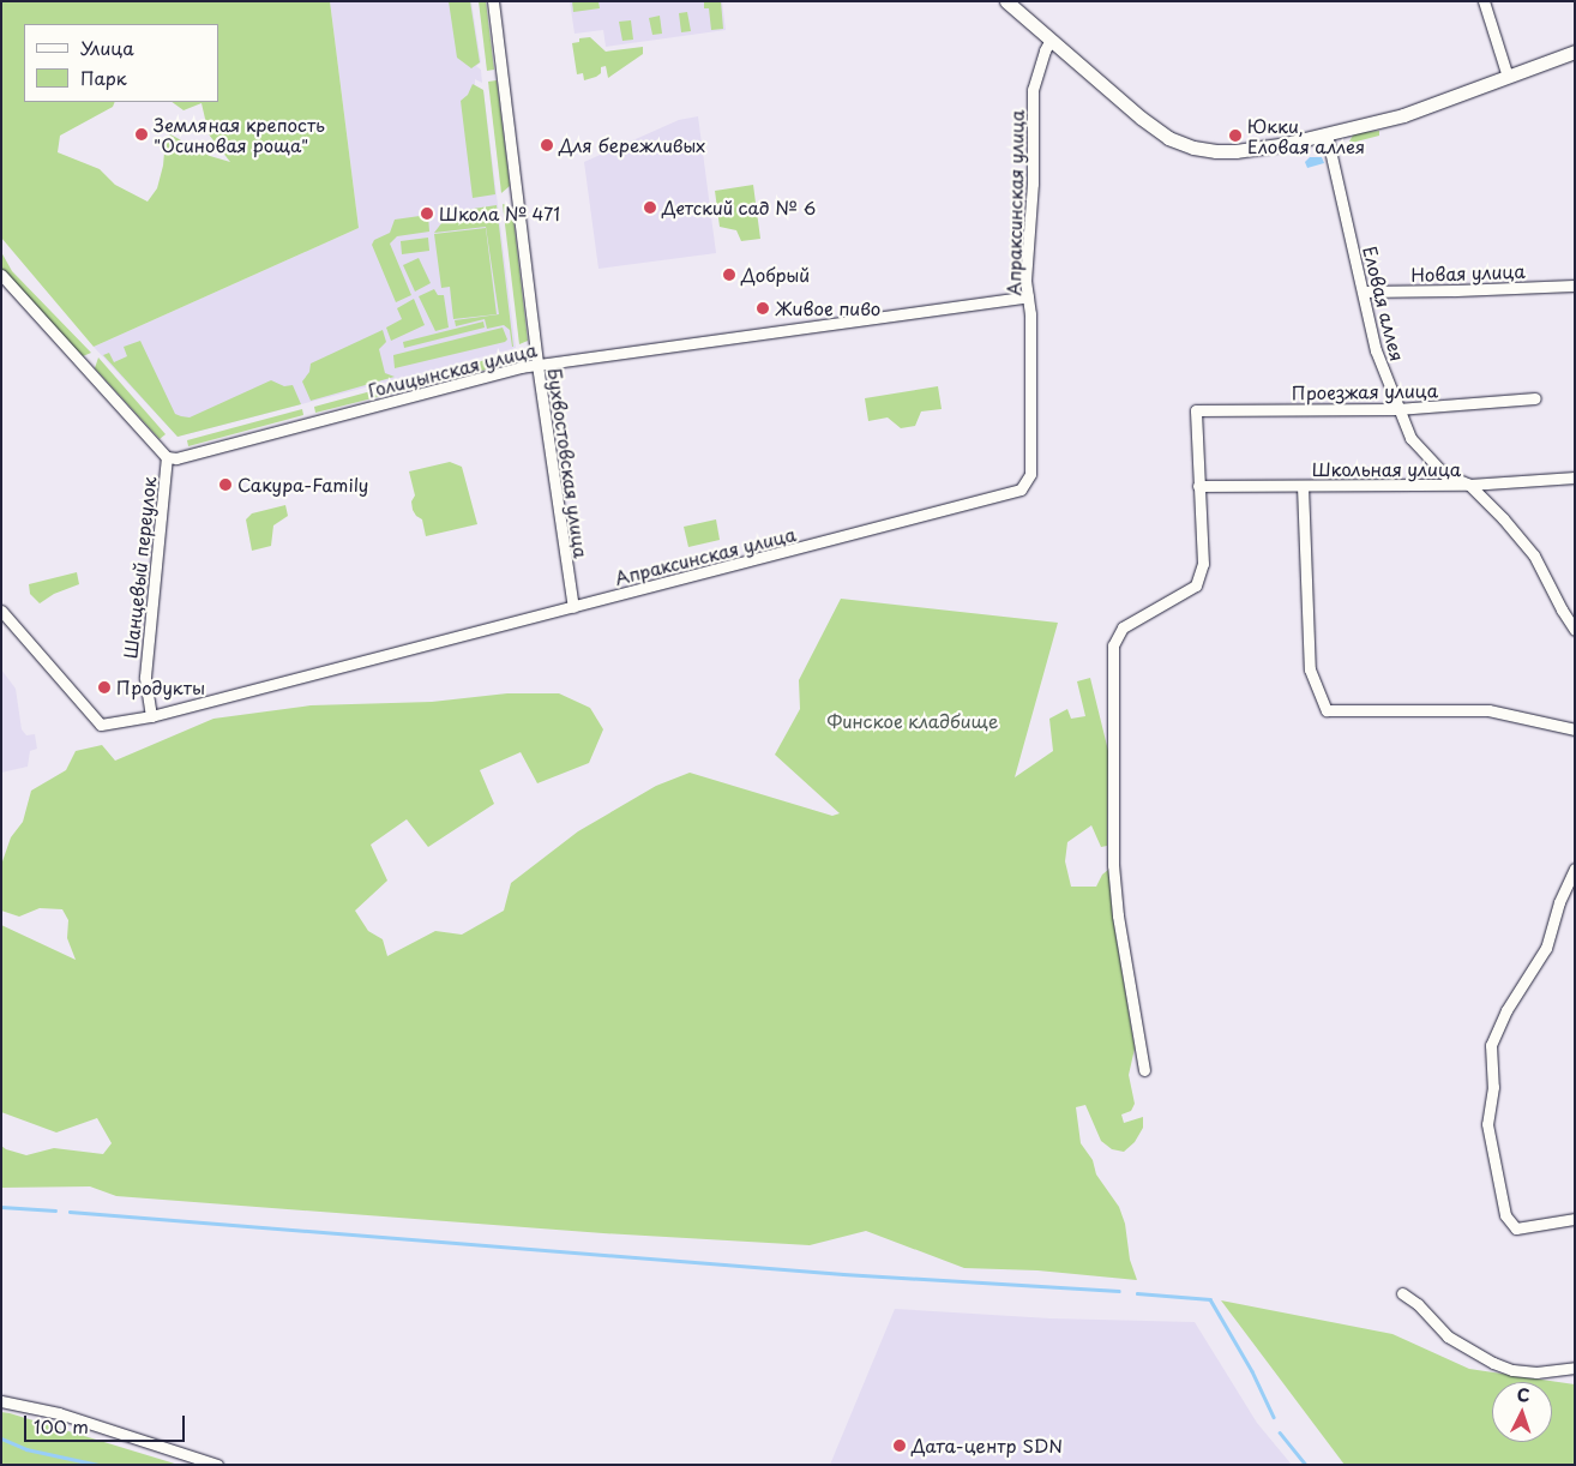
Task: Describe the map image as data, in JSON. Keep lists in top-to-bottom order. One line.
{"streets":{"street":["Апраксинская улица","Новая улица","Еловая аллея","Голицынская улица","Проезжая улица","Бухвостовская улица","Школьная улица","Шанцевый переулок"]},"crossings":[["Апраксинская улица","Голицынская улица"],["Апраксинская улица","Бухвостовская улица"],["Апраксинская улица","Шанцевый переулок"],["Новая улица","Еловая аллея"],["Еловая аллея","Проезжая улица"],["Еловая аллея","Школьная улица"],["Голицынская улица","Бухвостовская улица"],["Голицынская улица","Шанцевый переулок"],["Проезжая улица","Школьная улица"]],"parks":["Финское кладбище"],"places":["Земляная крепость \"Осиновая роща\"","Юкки, Еловая аллея","Для бережливых","Детский сад № 6","Школа № 471","Добрый","Живое пиво","Сакура-Family","Продукты","Дата-центр SDN"],"legend":["Улица","Парк"],"scale_bar":"100 m","north":"top"}
